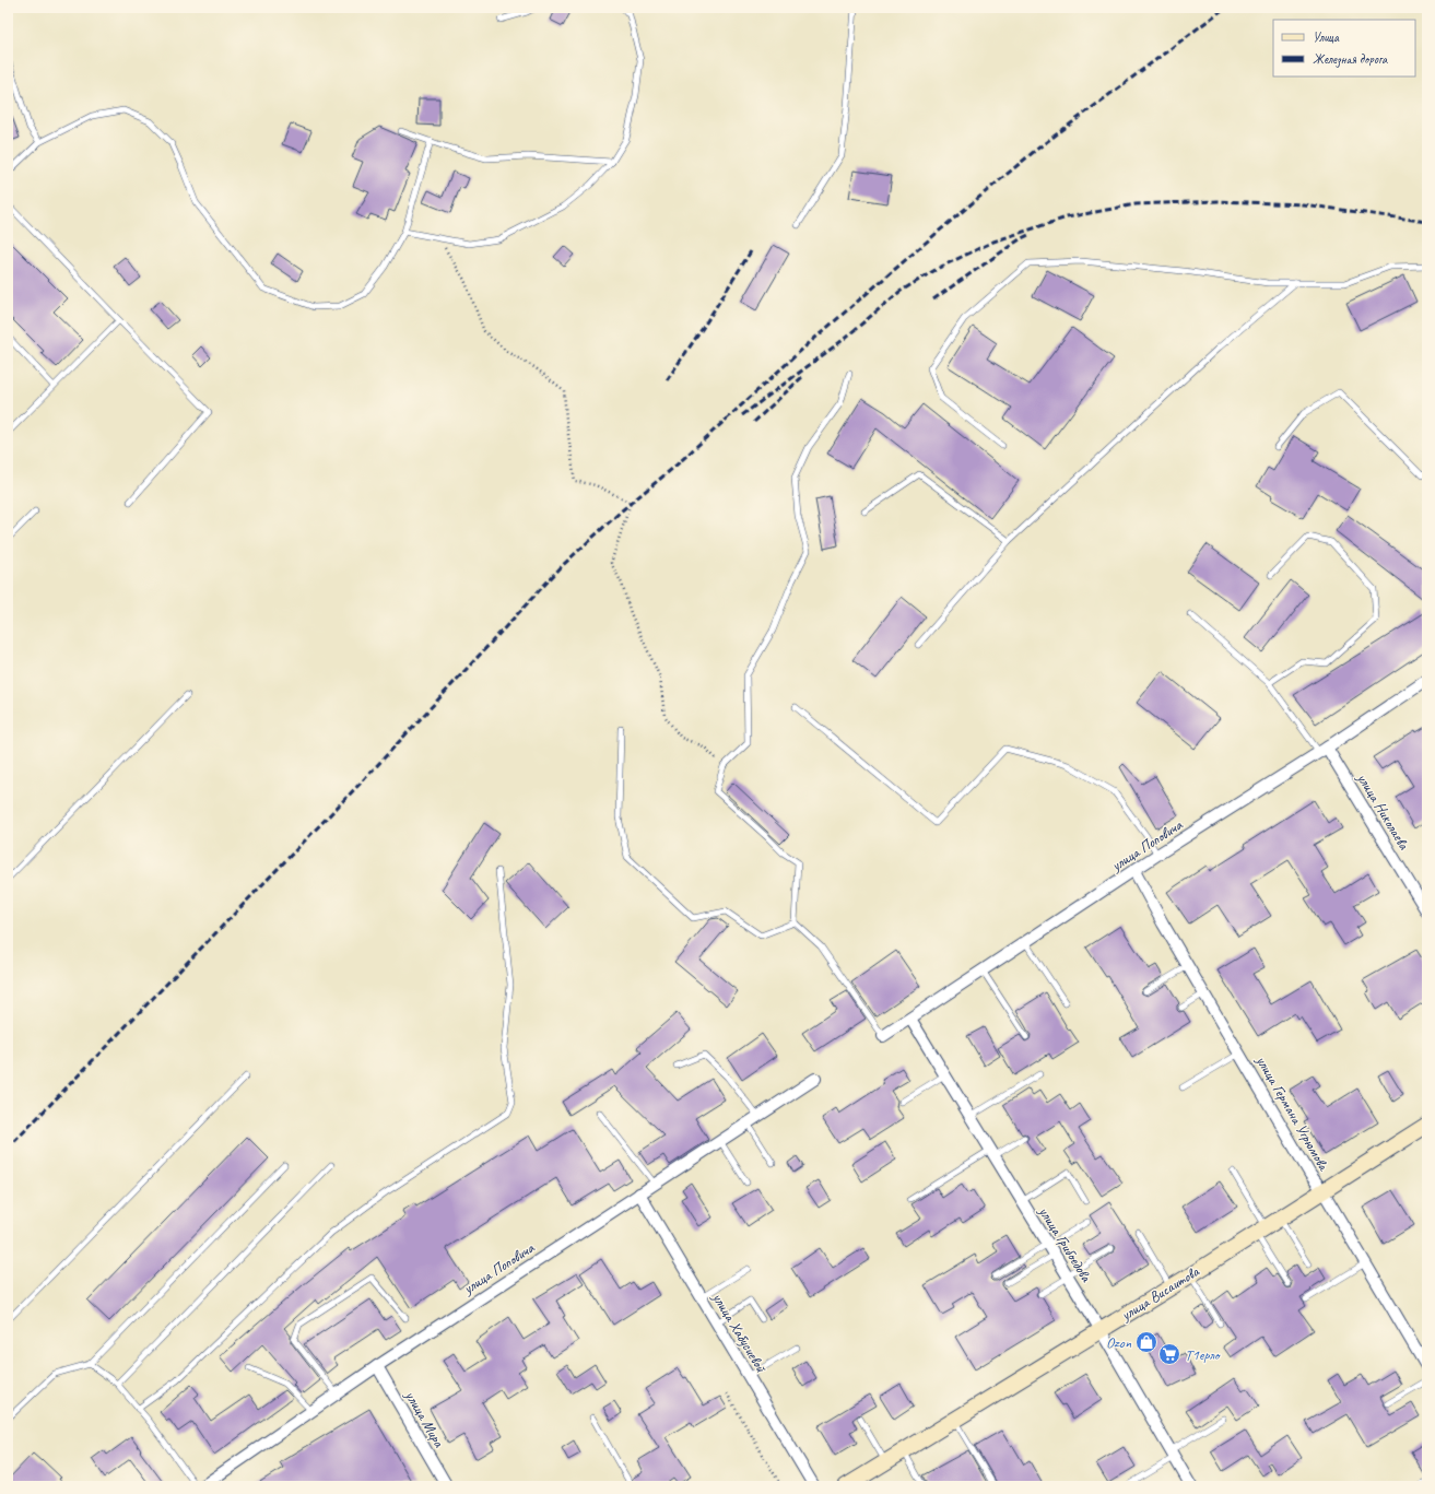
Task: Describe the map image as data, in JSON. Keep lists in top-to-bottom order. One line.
{"streets":{"main road":["улица Висаитова"],"street":["улица Николаева","улица Поповича","улица Германа Угрюмова","улица Грибоедова","улица Хабусиевой","улица Мира"]},"crossings":[["улица Николаева","улица Поповича"],["улица Поповича","улица Германа Угрюмова"],["улица Поповича","улица Грибоедова"],["улица Поповича","улица Хабусиевой"],["улица Поповича","улица Мира"],["улица Германа Угрюмова","улица Висаитова"],["улица Грибоедова","улица Висаитова"]],"places":{"shop":["Ozon"],"supermarket":["Т1ерло"]},"legend":["Улица","Железная дорога"]}
